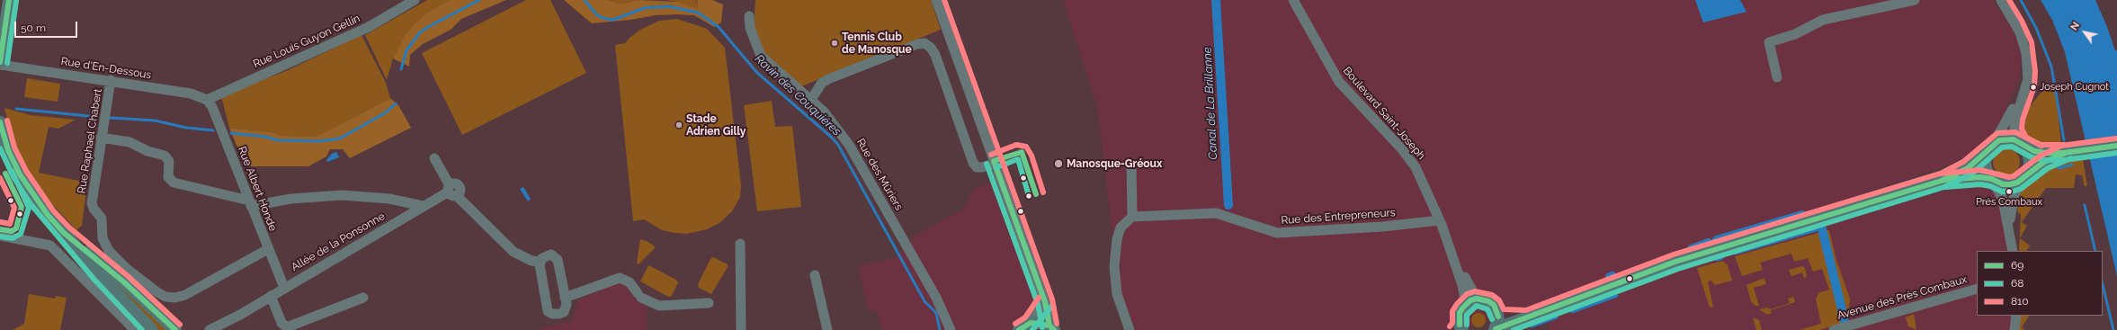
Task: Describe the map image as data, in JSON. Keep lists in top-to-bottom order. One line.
{"streets":{"street":["Rue Louis Guyon Gellin","Rue d'En-Dessous","Boulevard Saint-Joseph","Rue Raphael Chabert","Rue des Mûriers","Rue Albert Honde","Rue des Entrepreneurs","Allée de la Ponsonne","Avenue des Près Combaux"]},"crossings":[["Rue Louis Guyon Gellin","Rue d'En-Dessous"],["Rue Louis Guyon Gellin","Rue Albert Honde"],["Rue d'En-Dessous","Rue Raphael Chabert"],["Rue d'En-Dessous","Rue Albert Honde"],["Boulevard Saint-Joseph","Rue des Entrepreneurs"],["Rue Raphael Chabert","Rue Albert Honde"],["Rue Albert Honde","Allée de la Ponsonne"]],"water":["Ravin des Couquiéres","Canal de La Brillanne"],"places":["Tennis Club de Manosque","Joseph Cugnot","Stade Adrien Gilly","Manosque-Gréoux","Prés Combaux"],"lines":["transit line 69","transit line 810","transit line 68"],"legend":["69","68","810"],"scale_bar":"50 m","north":"top left"}
